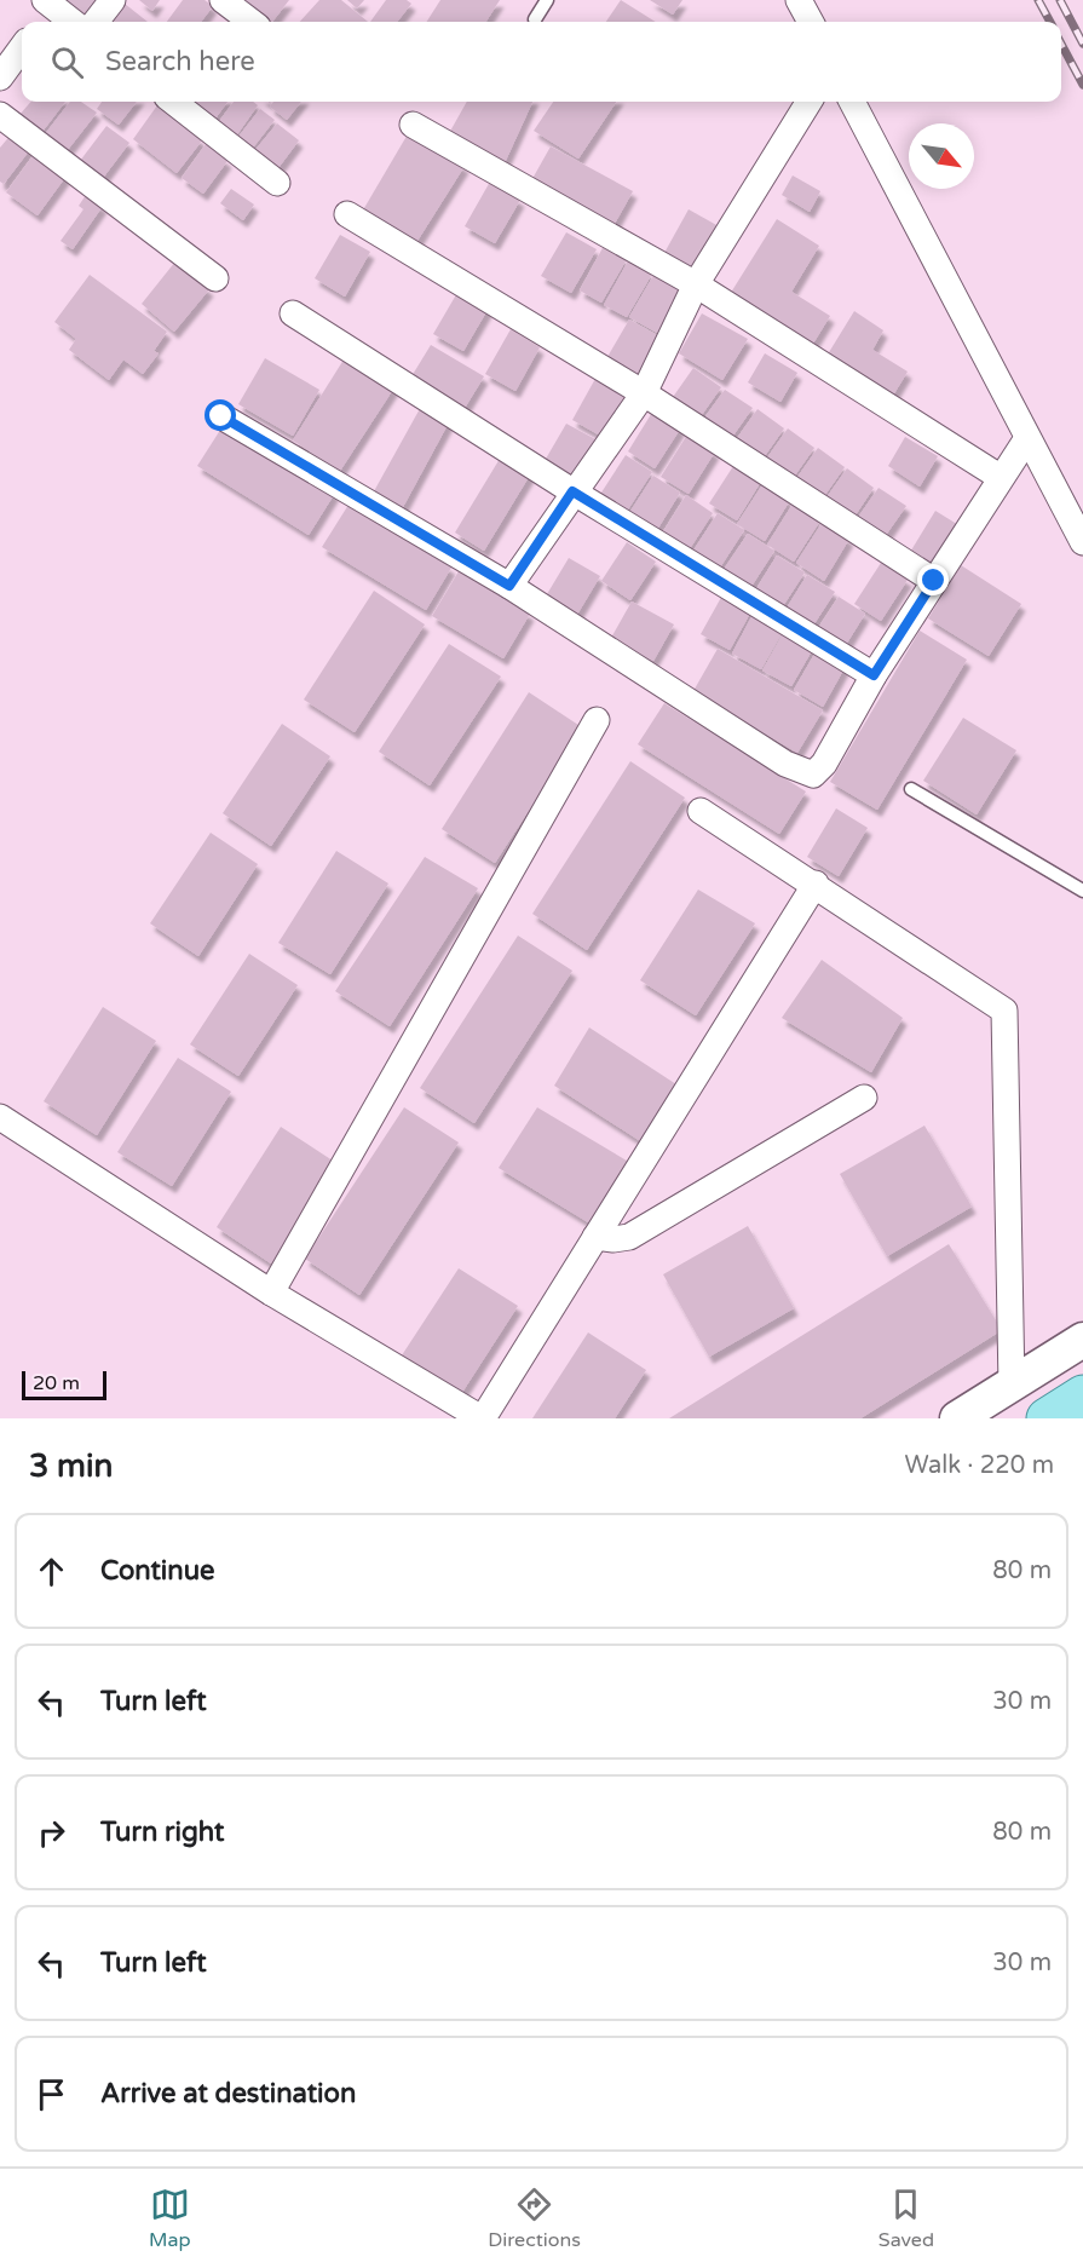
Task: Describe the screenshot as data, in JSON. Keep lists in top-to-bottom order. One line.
{"scale_bar":"20 m","north":"bottom right","page":{"search":"Search here","scale":"20 m","heading":["3 min","Walk · 220 m"],"list":[["Continue","80 m"],["Turn left","30 m"],["Turn right","80 m"],["Turn left","30 m"],"Arrive at destination"],"nav":["Map","Directions","Saved"]}}
